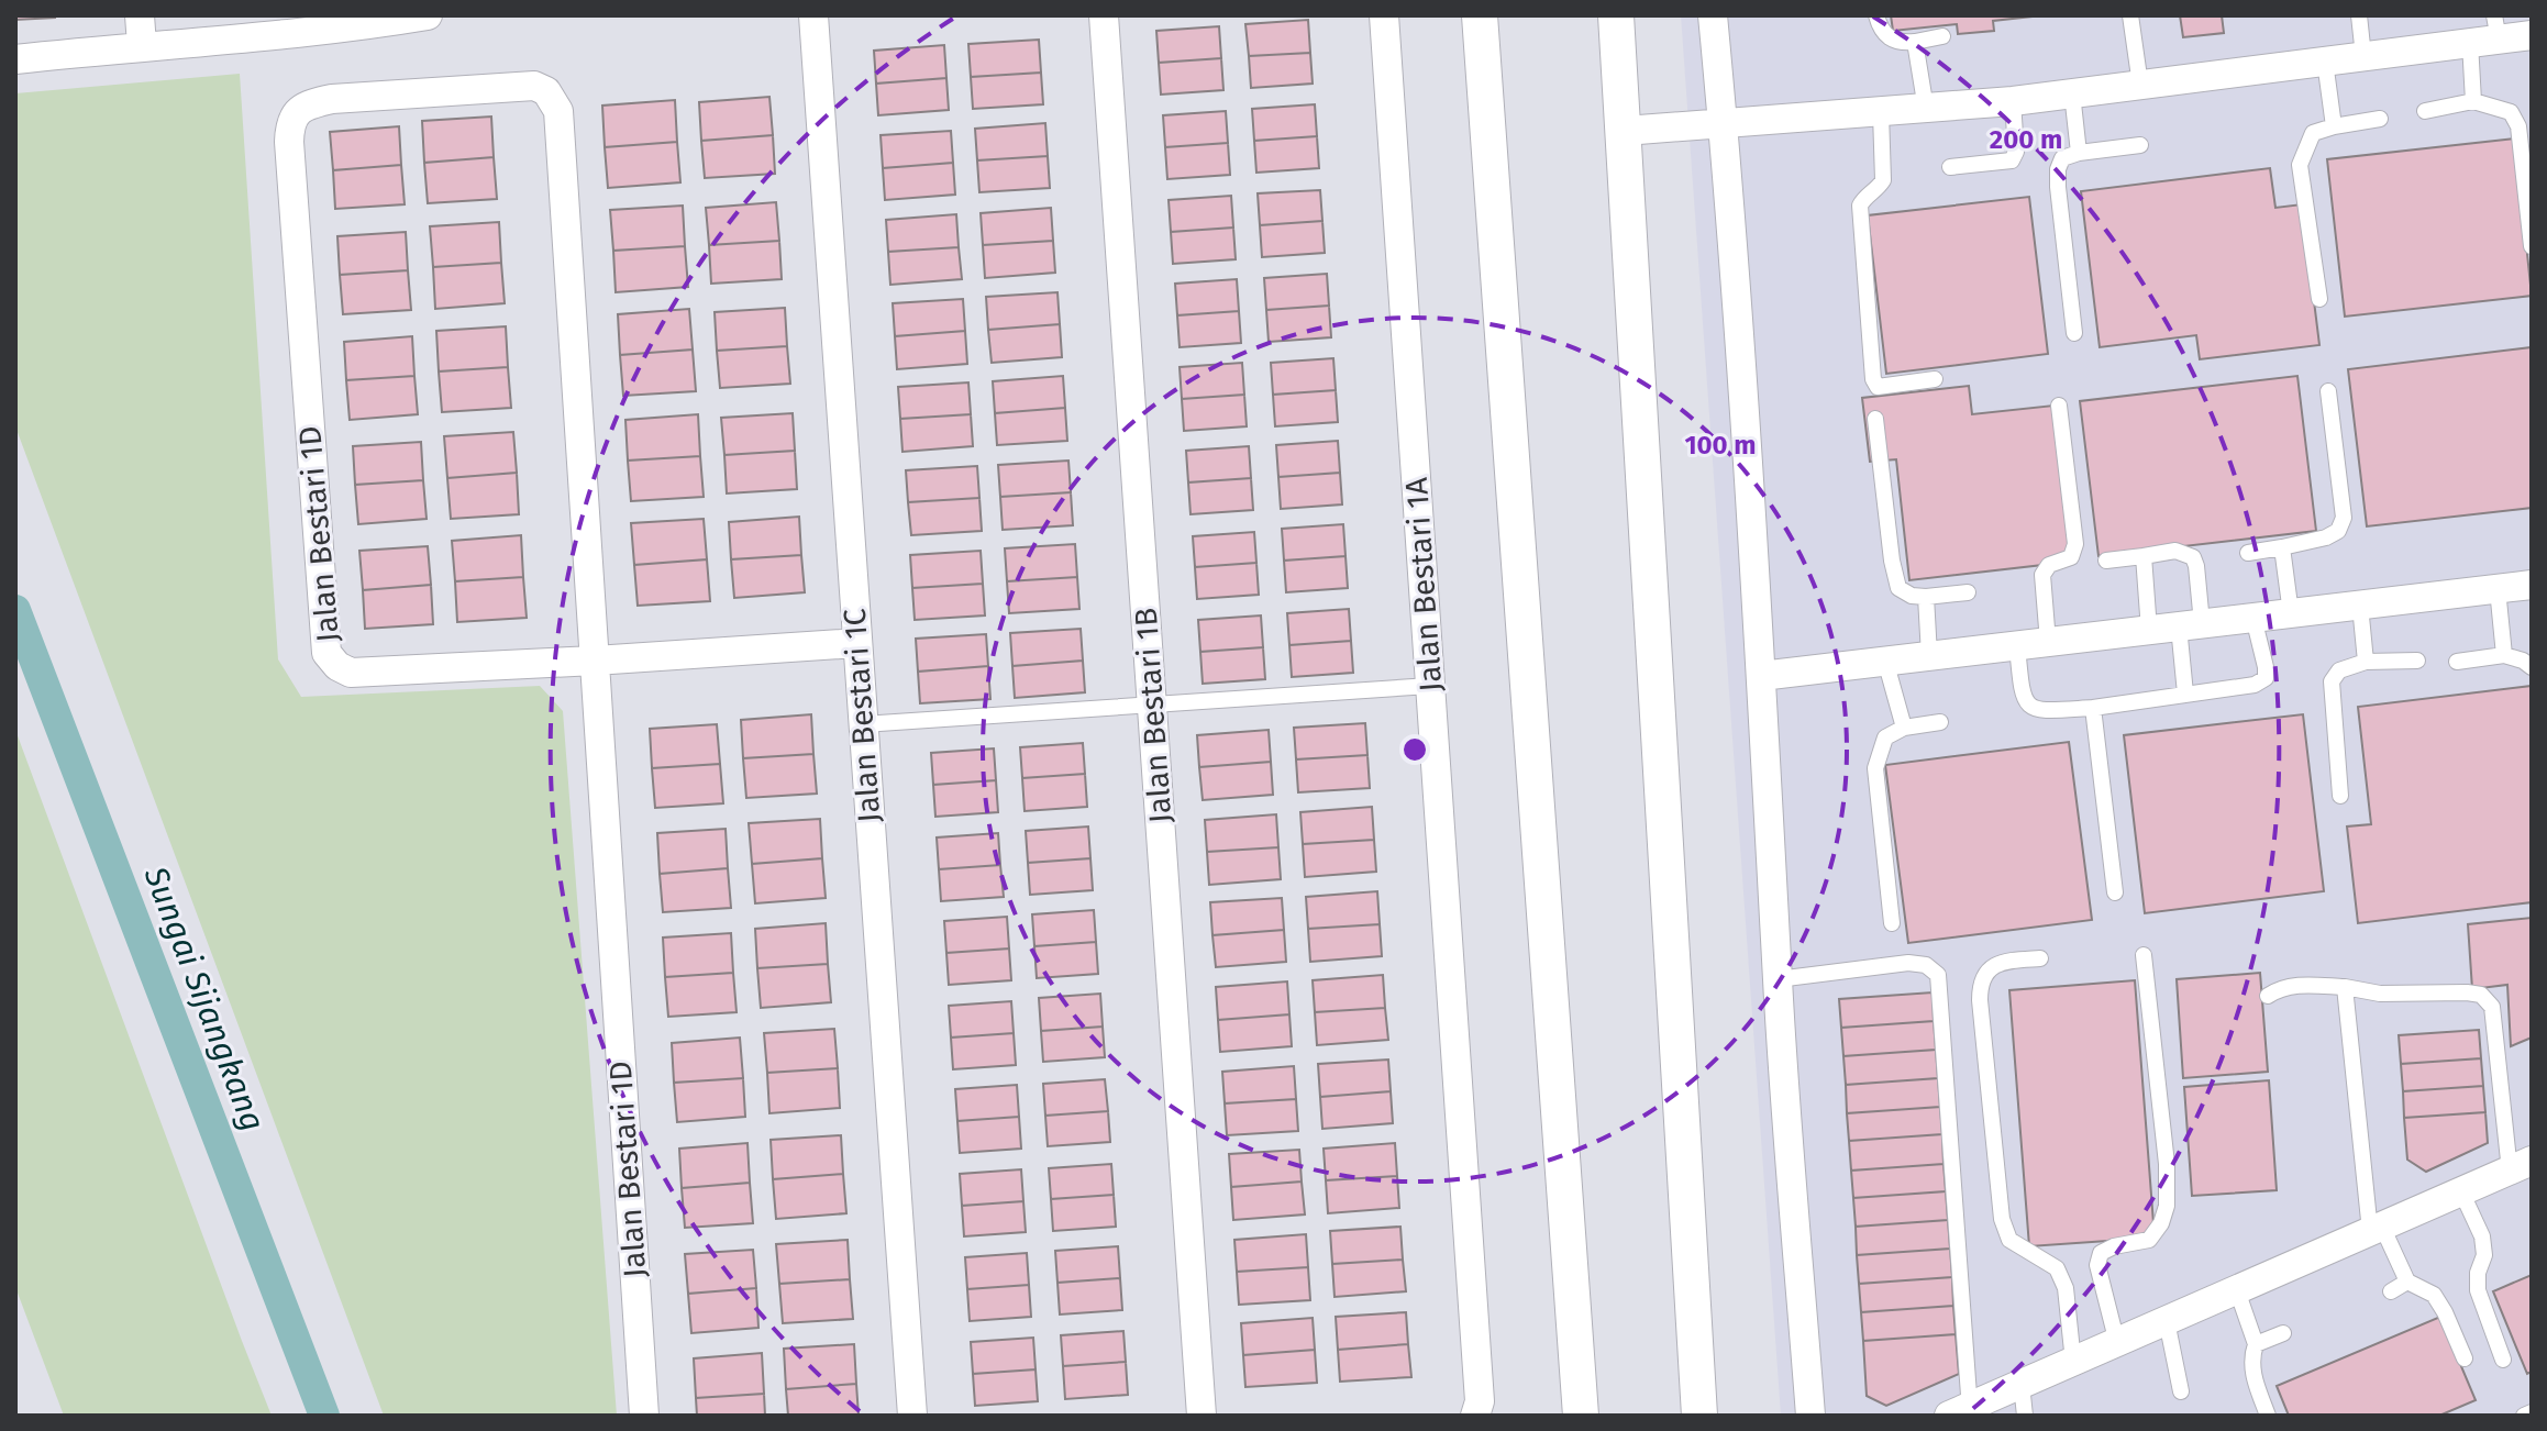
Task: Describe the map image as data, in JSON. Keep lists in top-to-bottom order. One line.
{"streets":{"street":["Jalan Bestari 1D","Jalan Bestari 1A","Jalan Bestari 1C","Jalan Bestari 1B"]},"water":["Sungai Sijangkang"],"rings":["200 m","100 m"]}
